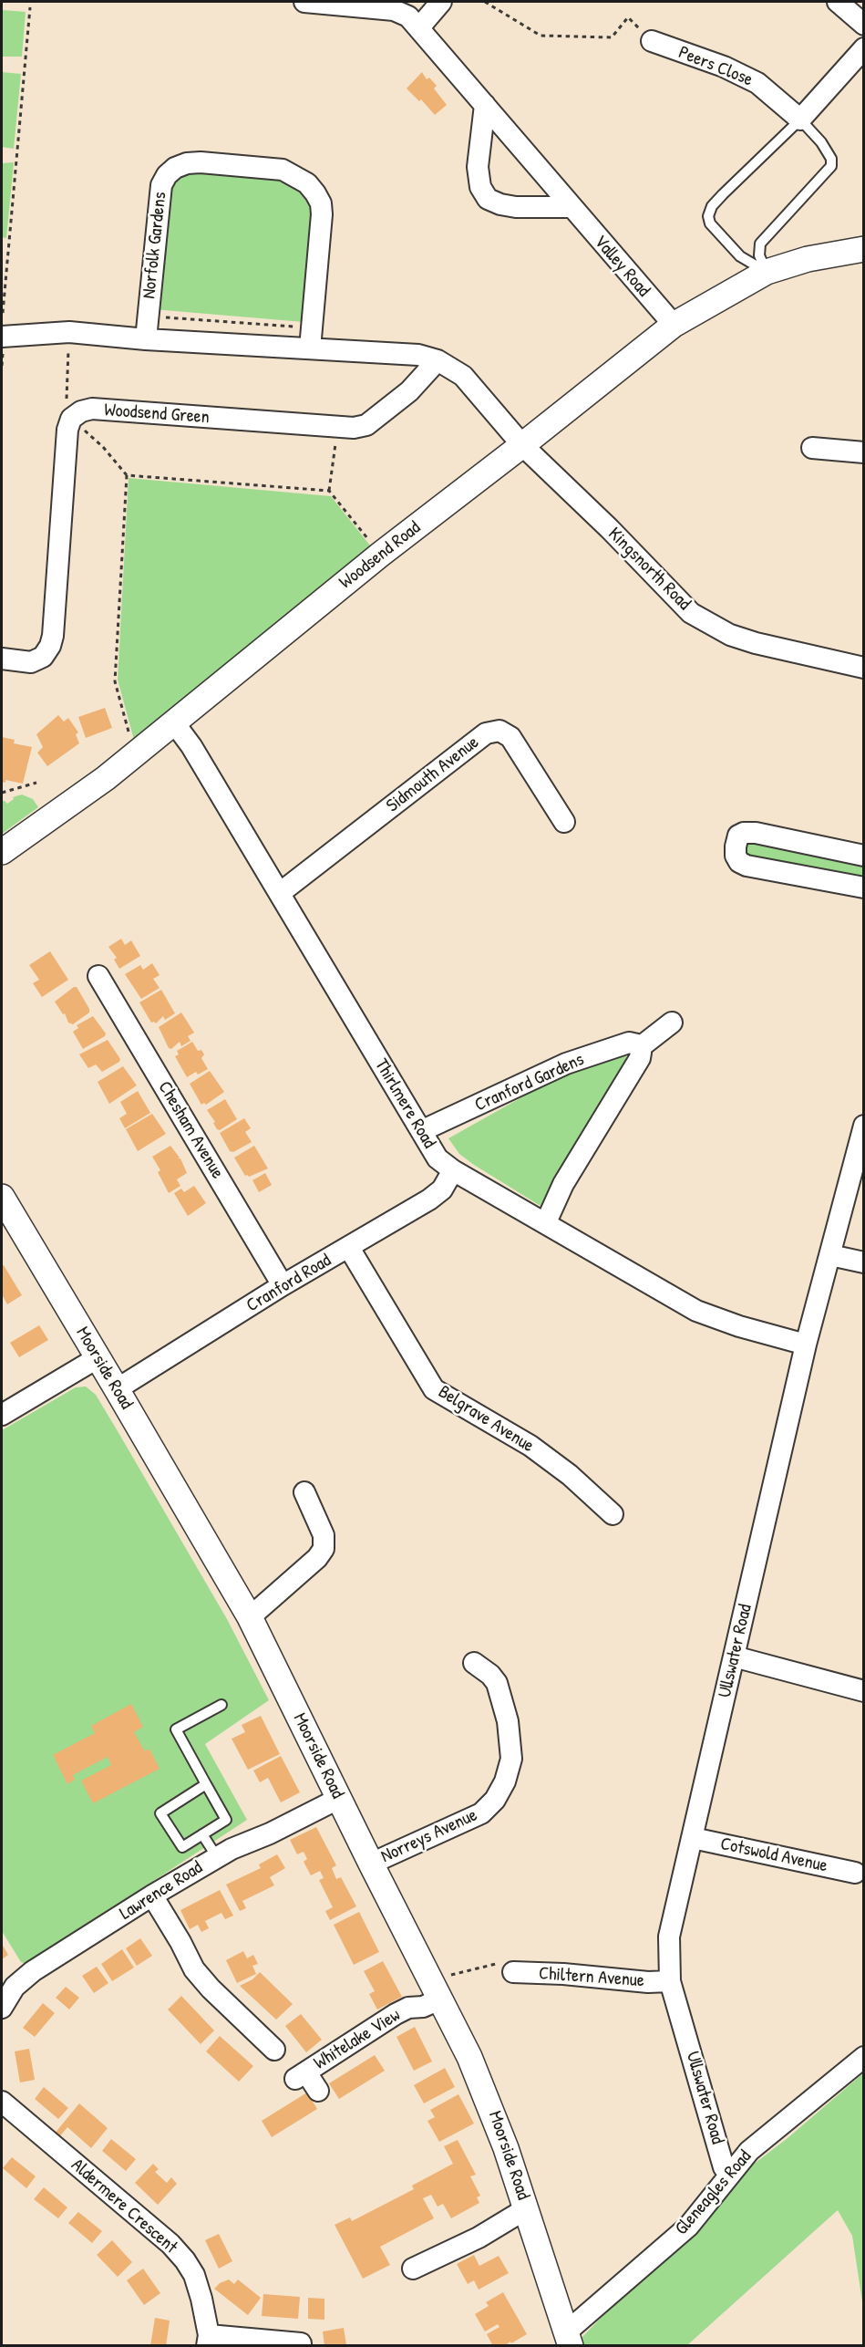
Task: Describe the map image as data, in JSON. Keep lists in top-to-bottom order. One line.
{"streets":{"street":["Peers Close","Norfolk Gardens","Valley Road","Woodsend Green","Woodsend Road","Kingsnorth Road","Sidmouth Avenue","Cranford Gardens","Thirlmere Road","Chesham Avenue","Cranford Road","Moorside Road","Belgrave Avenue","Ullswater Road","Norreys Avenue","Cotswold Avenue","Lawrence Road","Chiltern Avenue","Whitelake View","Gleneagles Road","Aldermere Crescent"]},"crossings":[["Valley Road","Woodsend Road"],["Woodsend Road","Kingsnorth Road"],["Woodsend Road","Thirlmere Road"],["Sidmouth Avenue","Thirlmere Road"],["Cranford Gardens","Thirlmere Road"],["Thirlmere Road","Cranford Road"],["Thirlmere Road","Ullswater Road"],["Chesham Avenue","Cranford Road"],["Cranford Road","Moorside Road"],["Cranford Road","Belgrave Avenue"],["Moorside Road","Norreys Avenue"],["Moorside Road","Lawrence Road"],["Moorside Road","Whitelake View"],["Moorside Road","Gleneagles Road"],["Ullswater Road","Cotswold Avenue"],["Ullswater Road","Chiltern Avenue"],["Ullswater Road","Gleneagles Road"]]}
